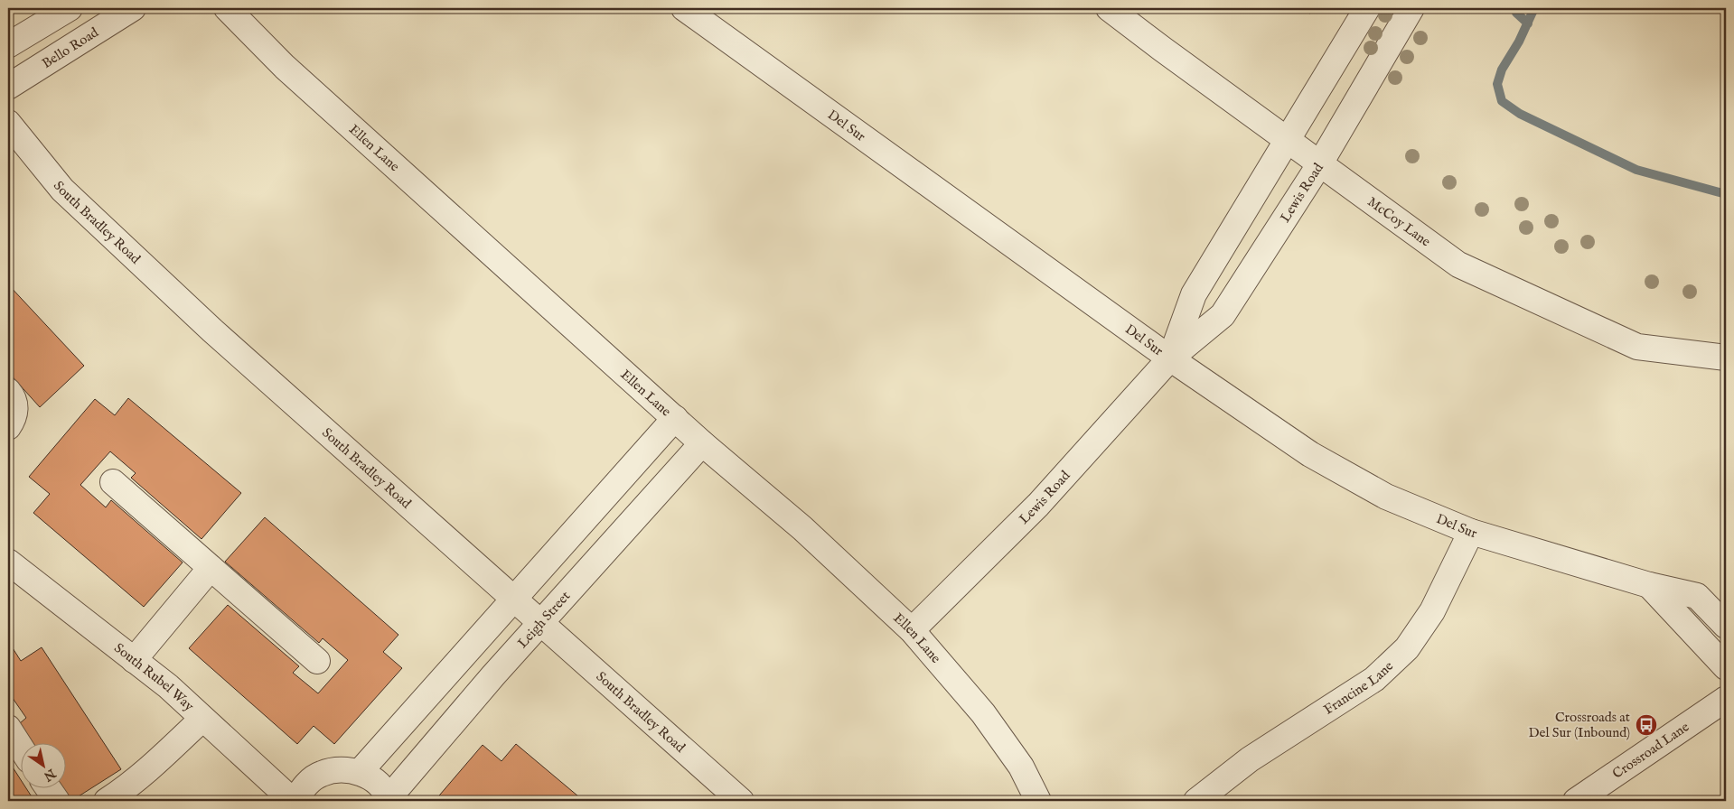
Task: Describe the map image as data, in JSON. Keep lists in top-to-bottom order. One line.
{"streets":{"street":["Bello Road","Del Sur","Ellen Lane","Lewis Road","McCoy Lane","South Bradley Road","Leigh Street","South Rubel Way","Francine Lane","Crossroad Lane"]},"crossings":[["Del Sur","Lewis Road"],["Del Sur","Francine Lane"],["Ellen Lane","Lewis Road"],["Ellen Lane","Leigh Street"],["Lewis Road","McCoy Lane"],["South Bradley Road","Leigh Street"],["Leigh Street","South Rubel Way"]],"places":{"bus stop":["Crossroads at Del Sur (Inbound)"]},"north":"bottom right"}
